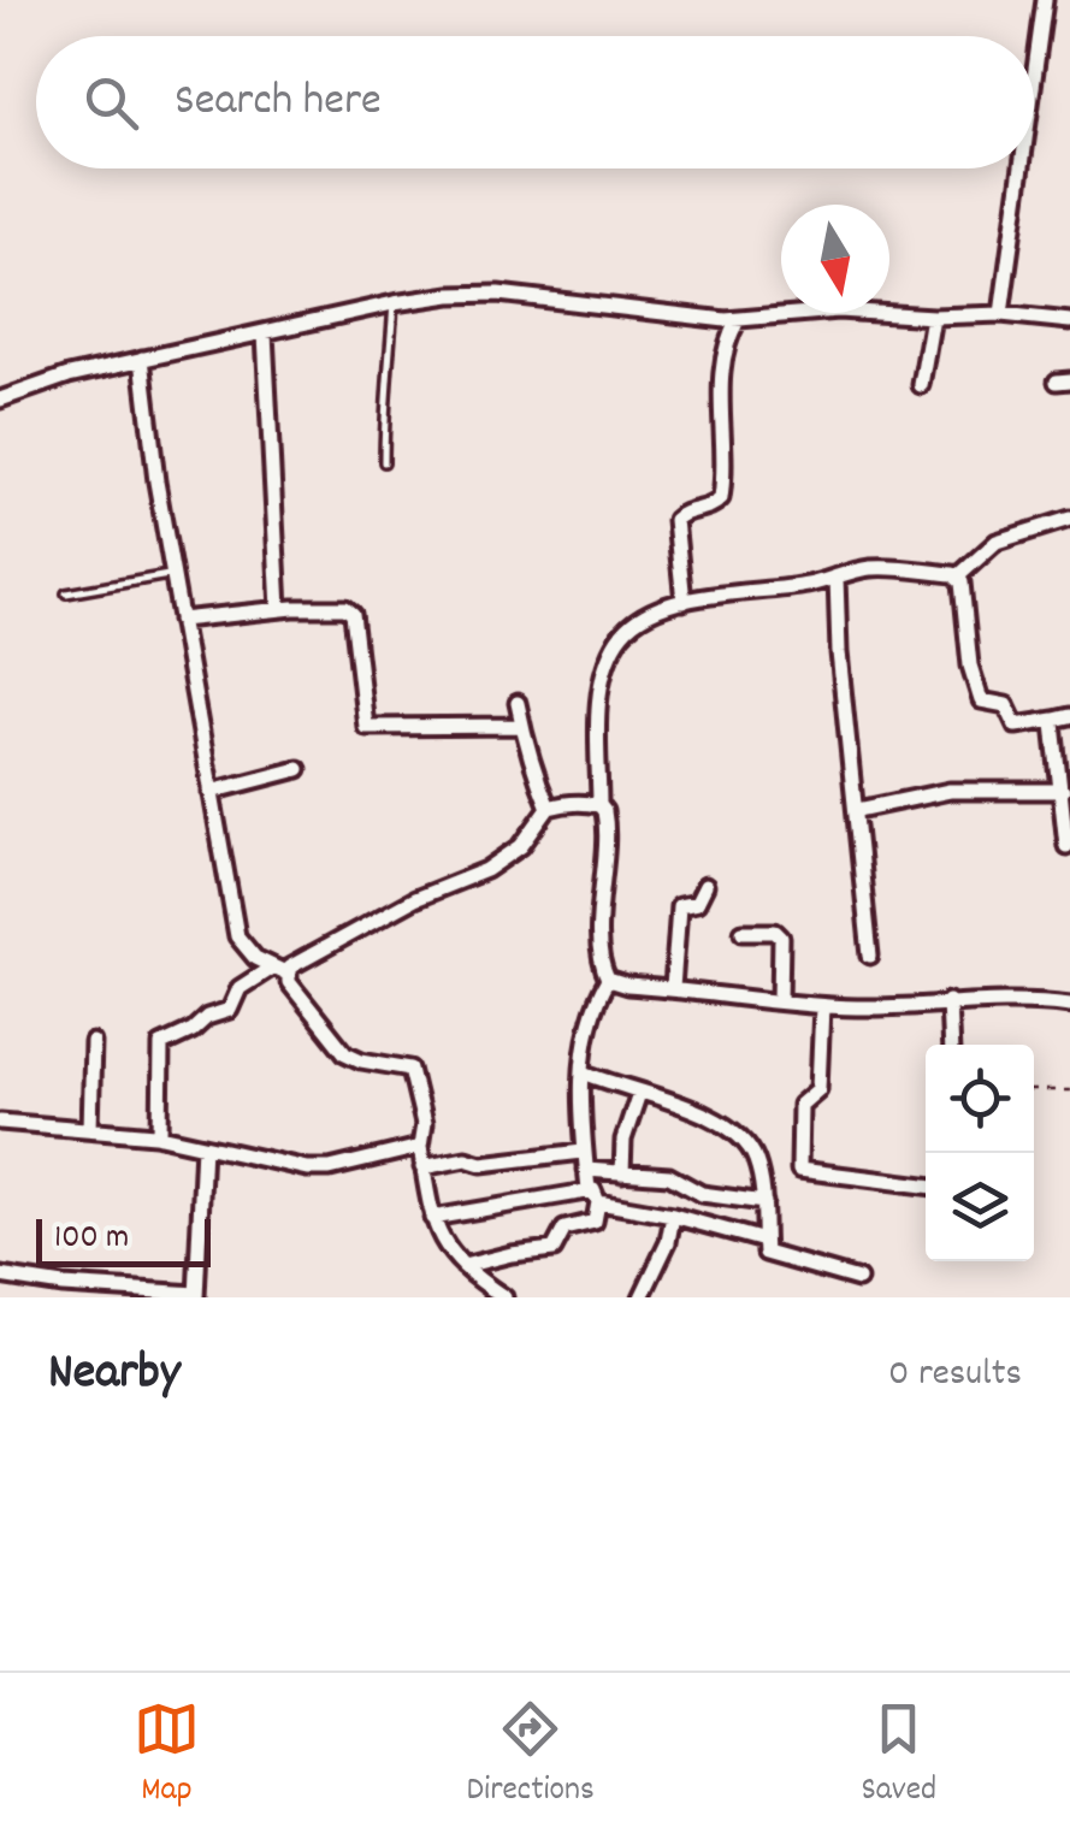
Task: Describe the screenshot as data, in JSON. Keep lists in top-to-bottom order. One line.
{"scale_bar":"100 m","north":"bottom","page":{"search":"Search here","scale":"100 m","heading":["Nearby","0 results"],"nav":["Map","Directions","Saved"]}}
